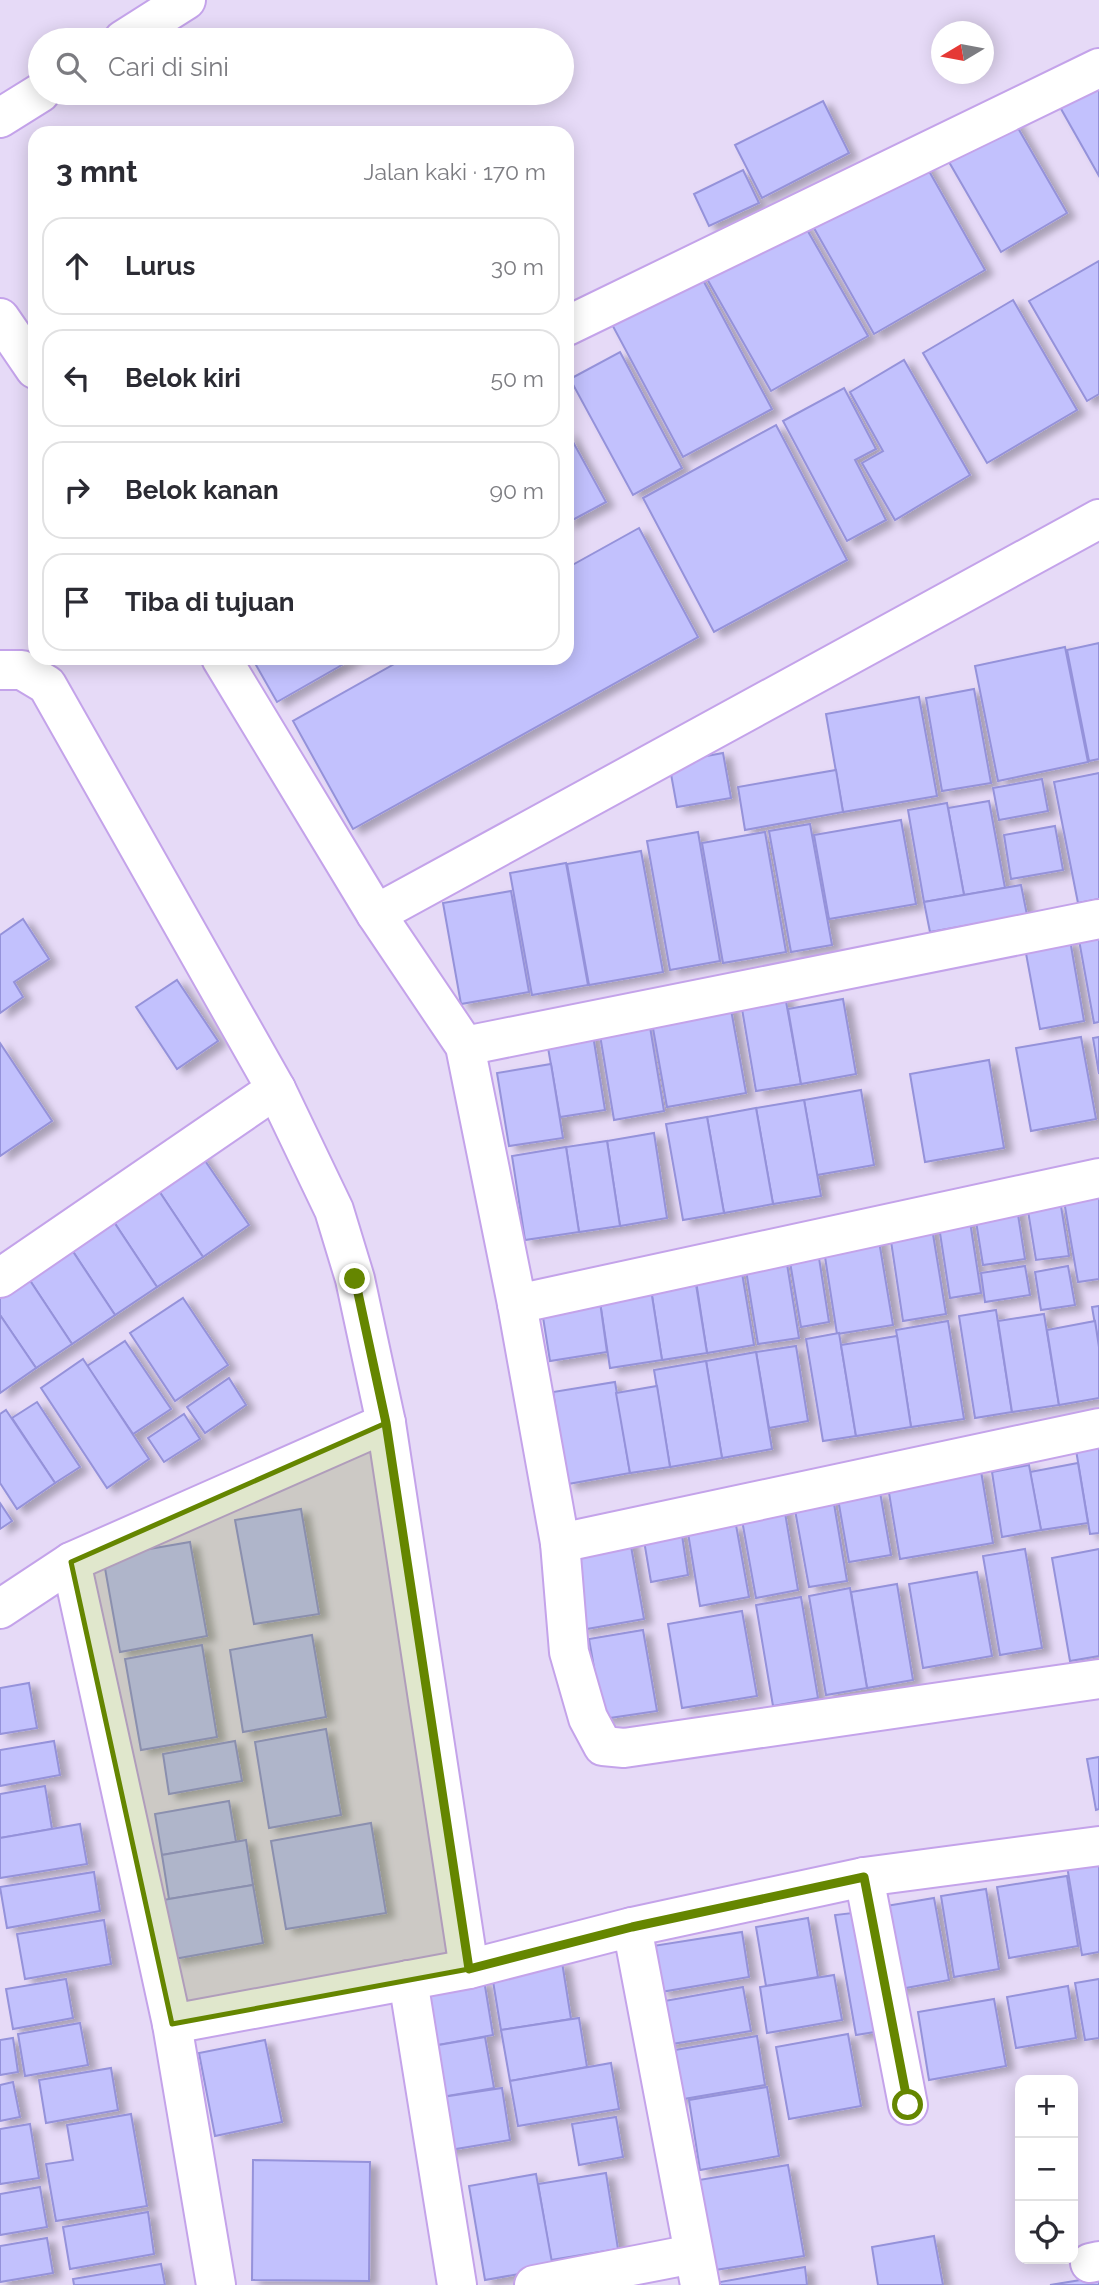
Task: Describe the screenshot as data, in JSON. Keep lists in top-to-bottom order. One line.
{"north":"left","page":{"search":"Cari di sini","heading":["3 mnt","Jalan kaki · 170 m"],"list":[["Lurus","30 m"],["Belok kiri","50 m"],["Belok kanan","90 m"],"Tiba di tujuan"],"map_buttons":["+","−"]}}
